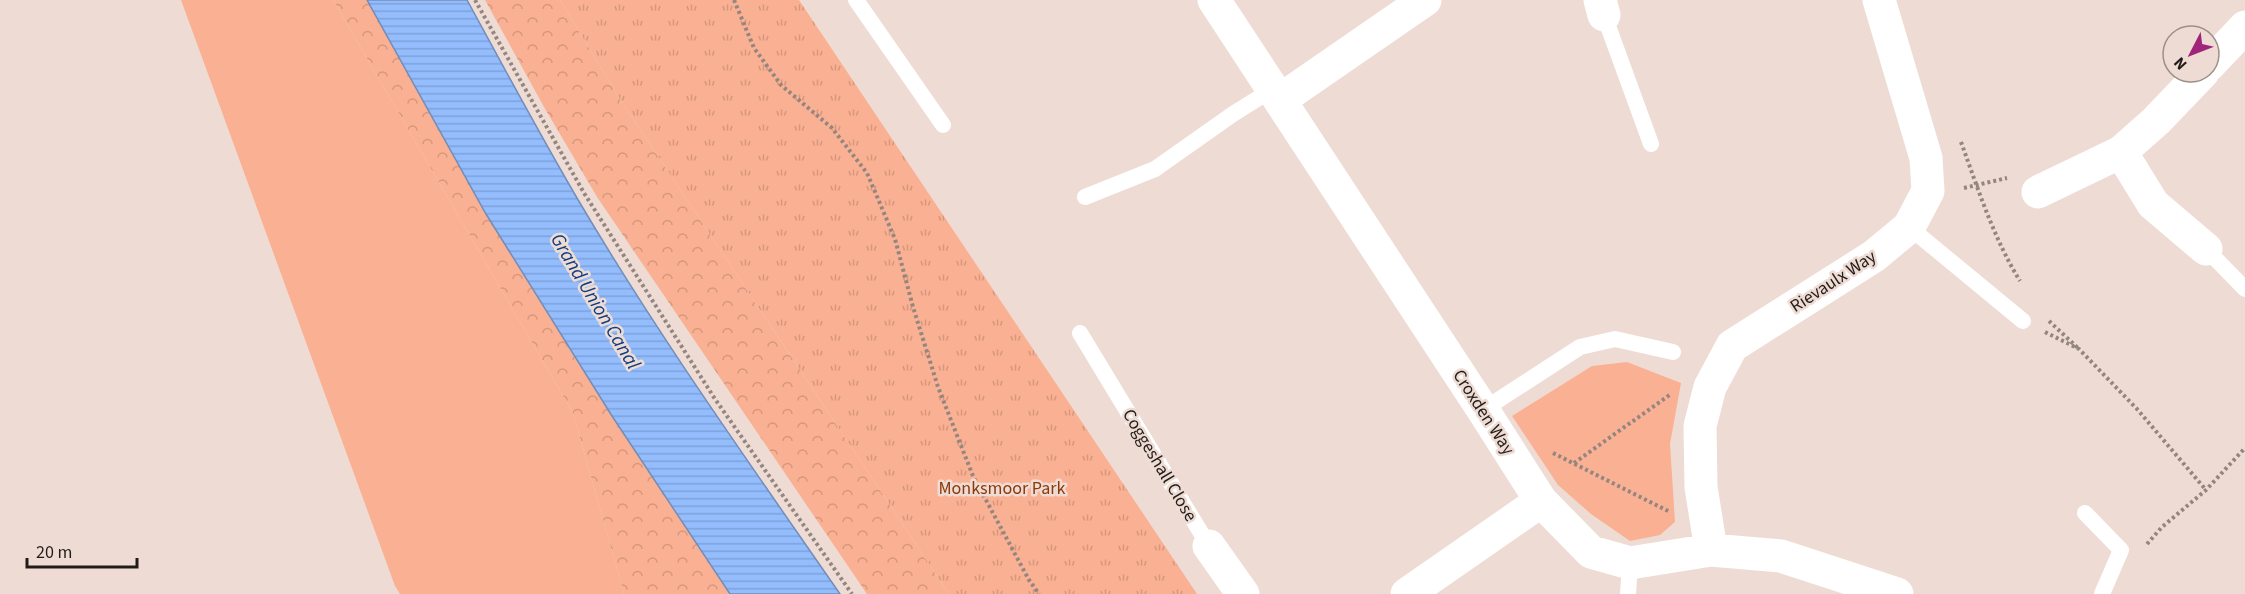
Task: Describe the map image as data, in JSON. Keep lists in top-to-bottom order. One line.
{"streets":{"street":["Rievaulx Way","Croxden Way","Coggeshall Close"]},"crossings":[["Rievaulx Way","Croxden Way"]],"water":["Grand Union Canal"],"parks":["Monksmoor Park"],"scale_bar":"20 m","north":"bottom left"}
